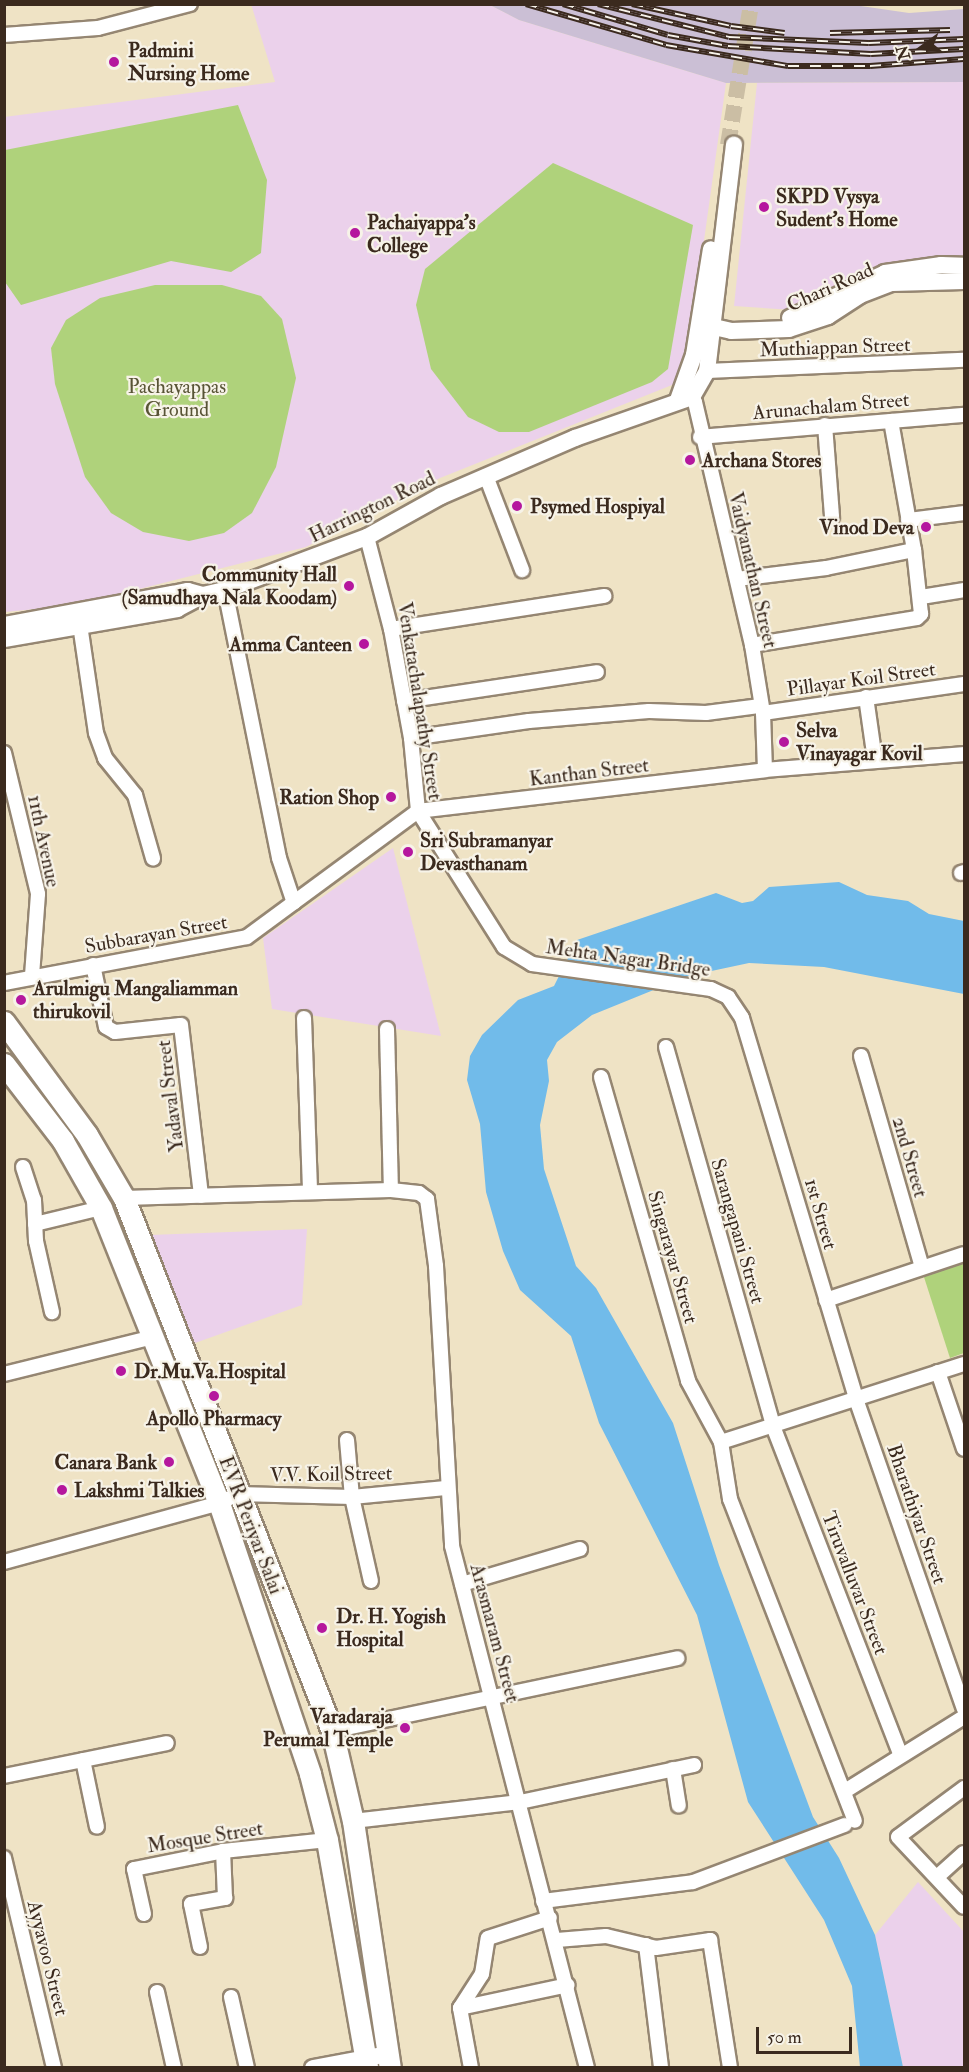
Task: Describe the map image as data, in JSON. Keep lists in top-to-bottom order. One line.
{"streets":{"main road":["EVR Periyar Salai"],"street":["Chari Road","Muthiappan Street","Arunachalam Street","Harrington Road","Vaidyanathan Street","Pillayar Koil Street","Venkatachalapathy Street","Kanthan Street","11th Avenue","Subbarayan Street","Mehta Nagar Bridge","Yadaval Street","2nd Street","1st Street","Sarangapani Street","Singarayar Street","V.V. Koil Street","Bharathiyar Street","Tiruvalluvar Street","Arasmaram Street","Mosque Street","Ayyavoo Street"]},"crossings":[["Arunachalam Street","Vaidyanathan Street"],["Harrington Road","Vaidyanathan Street"],["Harrington Road","Venkatachalapathy Street"],["Vaidyanathan Street","Pillayar Koil Street"],["Vaidyanathan Street","Kanthan Street"],["Pillayar Koil Street","Venkatachalapathy Street"],["Venkatachalapathy Street","Kanthan Street"],["Venkatachalapathy Street","Subbarayan Street"],["Venkatachalapathy Street","Mehta Nagar Bridge"],["Kanthan Street","Subbarayan Street"],["11th Avenue","Subbarayan Street"],["Subbarayan Street","Yadaval Street"],["Mehta Nagar Bridge","1st Street"],["1st Street","Bharathiyar Street"],["Sarangapani Street","Tiruvalluvar Street"],["Singarayar Street","Arasmaram Street"],["V.V. Koil Street","EVR Periyar Salai"],["V.V. Koil Street","Arasmaram Street"],["EVR Periyar Salai","Mosque Street"]],"parks":["Pachayappas Ground"],"places":["Padmini Nursing Home","SKPD Vysya Sudent's Home","Pachaiyappa's College","Archana Stores","Psymed Hospiyal","Vinod Deva","Community Hall (Samudhaya Nala Koodam)","Amma Canteen","Selva Vinayagar Kovil","Ration Shop","Sri Subramanyar Devasthanam","Arulmigu Mangaliamman thirukovil","Dr.Mu.Va.Hospital","Apollo Pharmacy","Canara Bank","Lakshmi Talkies","Dr. H. Yogish Hospital","Varadaraja Perumal Temple"],"scale_bar":"50 m","north":"left"}
